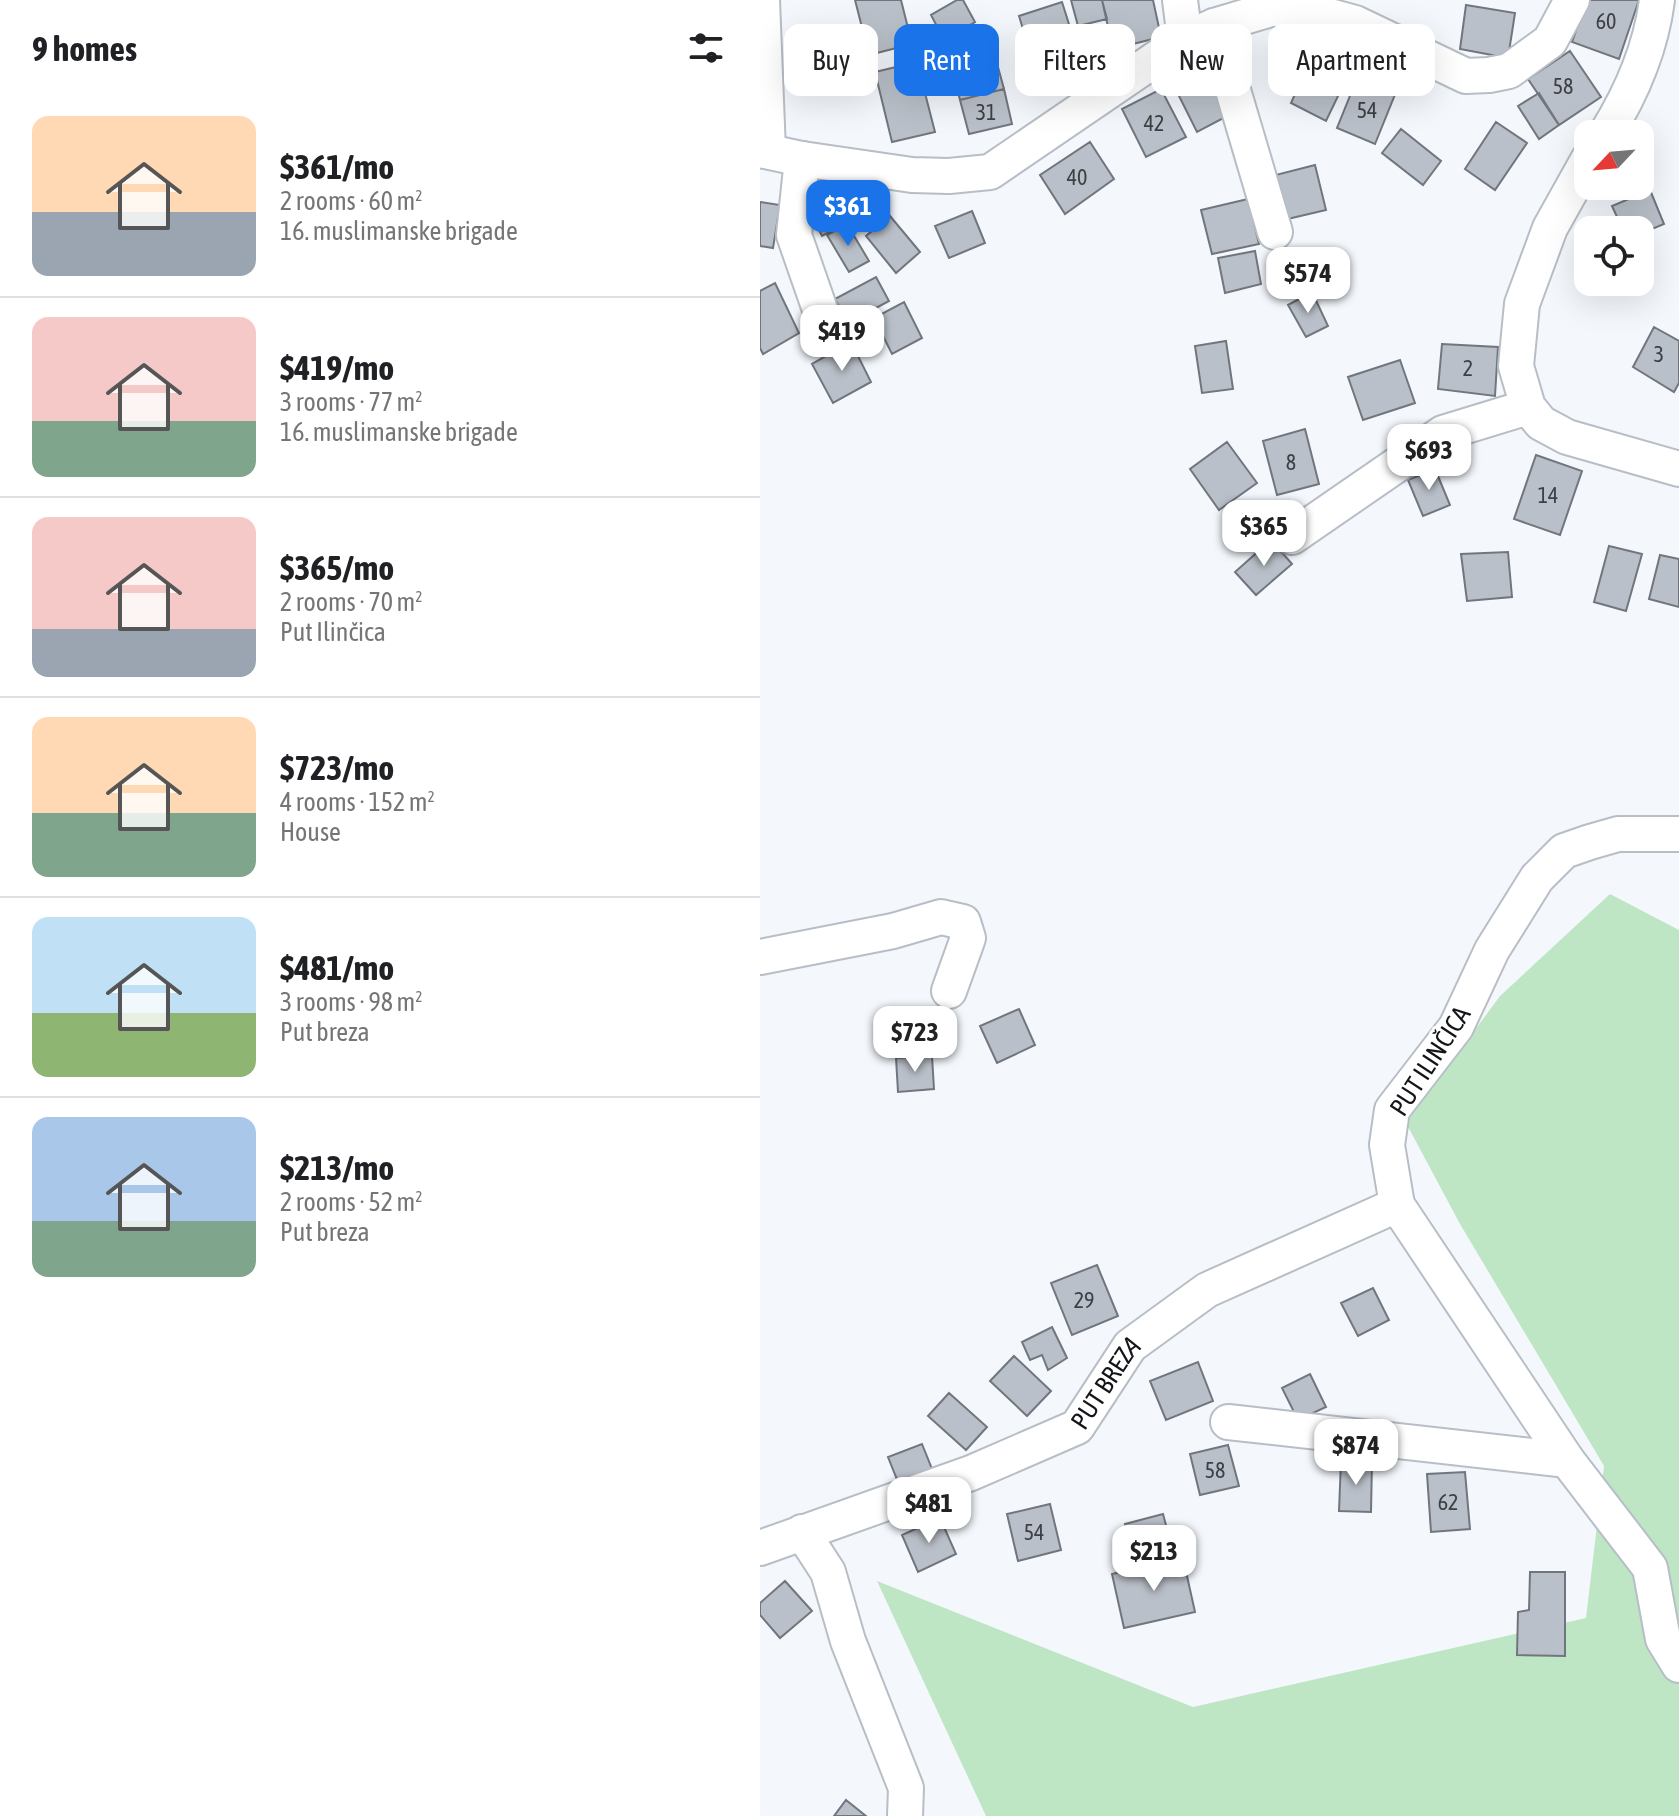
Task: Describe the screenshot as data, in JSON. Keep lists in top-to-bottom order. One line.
{"streets":{"street":["PUT ILINČICA","PUT BREZA"]},"crossings":[["PUT ILINČICA","PUT BREZA"]],"house_numbers":["60","58","54","31","42","40","3","2","8","14","29","58","62","54"],"north":"bottom left","page":{"heading":"9 homes","chip":["Buy","Rent","Filters","New","Apartment"],"list":[{"name":"$361/mo","note":"2 rooms · 60 m² · 16. muslimanske brigade"},{"name":"$419/mo","note":"3 rooms · 77 m² · 16. muslimanske brigade"},{"name":"$365/mo","note":"2 rooms · 70 m² · Put Ilinčica"},{"name":"$723/mo","note":"4 rooms · 152 m² · House"},{"name":"$481/mo","note":"3 rooms · 98 m² · Put breza"},{"name":"$213/mo","note":"2 rooms · 52 m² · Put breza"}],"price":["$361","$574","$419","$693","$365","$723","$874","$481","$213"]}}
